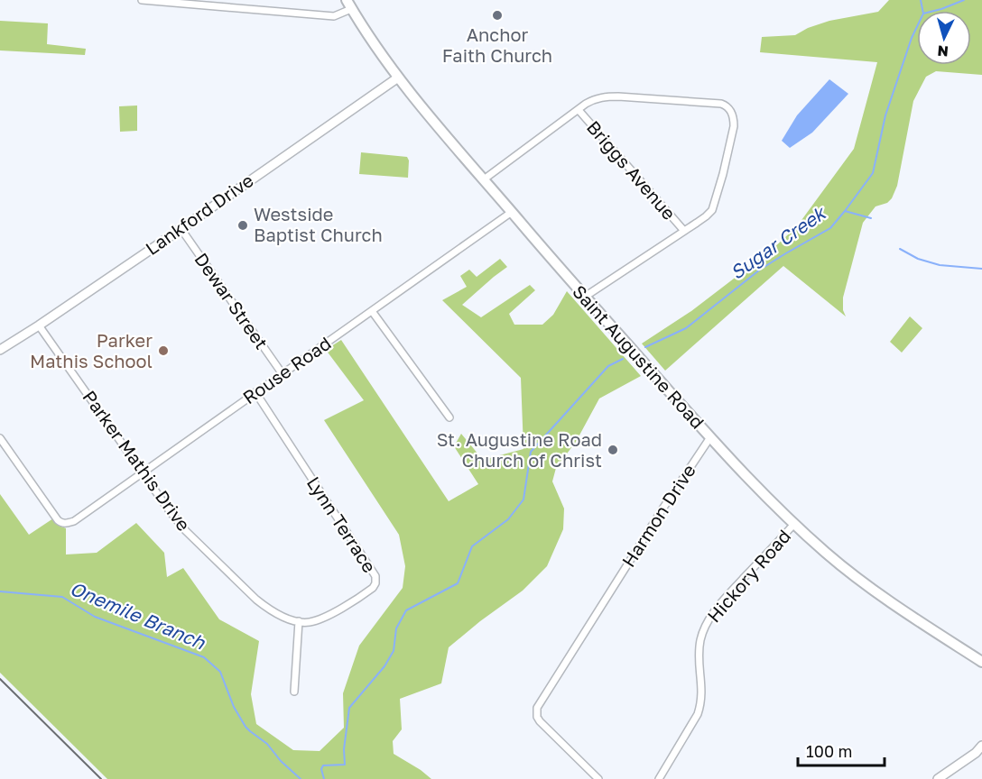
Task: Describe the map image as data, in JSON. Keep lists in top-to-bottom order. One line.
{"streets":{"main road":["Lankford Drive","Saint Augustine Road"],"street":["Briggs Avenue","Dewar Street","Rouse Road","Parker Mathis Drive","Harmon Drive","Lynn Terrace","Hickory Road"]},"crossings":[["Lankford Drive","Dewar Street"],["Lankford Drive","Saint Augustine Road"],["Lankford Drive","Parker Mathis Drive"],["Dewar Street","Rouse Road"],["Saint Augustine Road","Rouse Road"],["Saint Augustine Road","Harmon Drive"],["Saint Augustine Road","Hickory Road"],["Rouse Road","Parker Mathis Drive"],["Rouse Road","Lynn Terrace"],["Parker Mathis Drive","Lynn Terrace"]],"water":["Sugar Creek","Onemile Branch"],"places":["Anchor Faith Church","Westside Baptist Church","Parker Mathis School","St. Augustine Road Church of Christ"],"scale_bar":"100 m","north":"bottom"}
